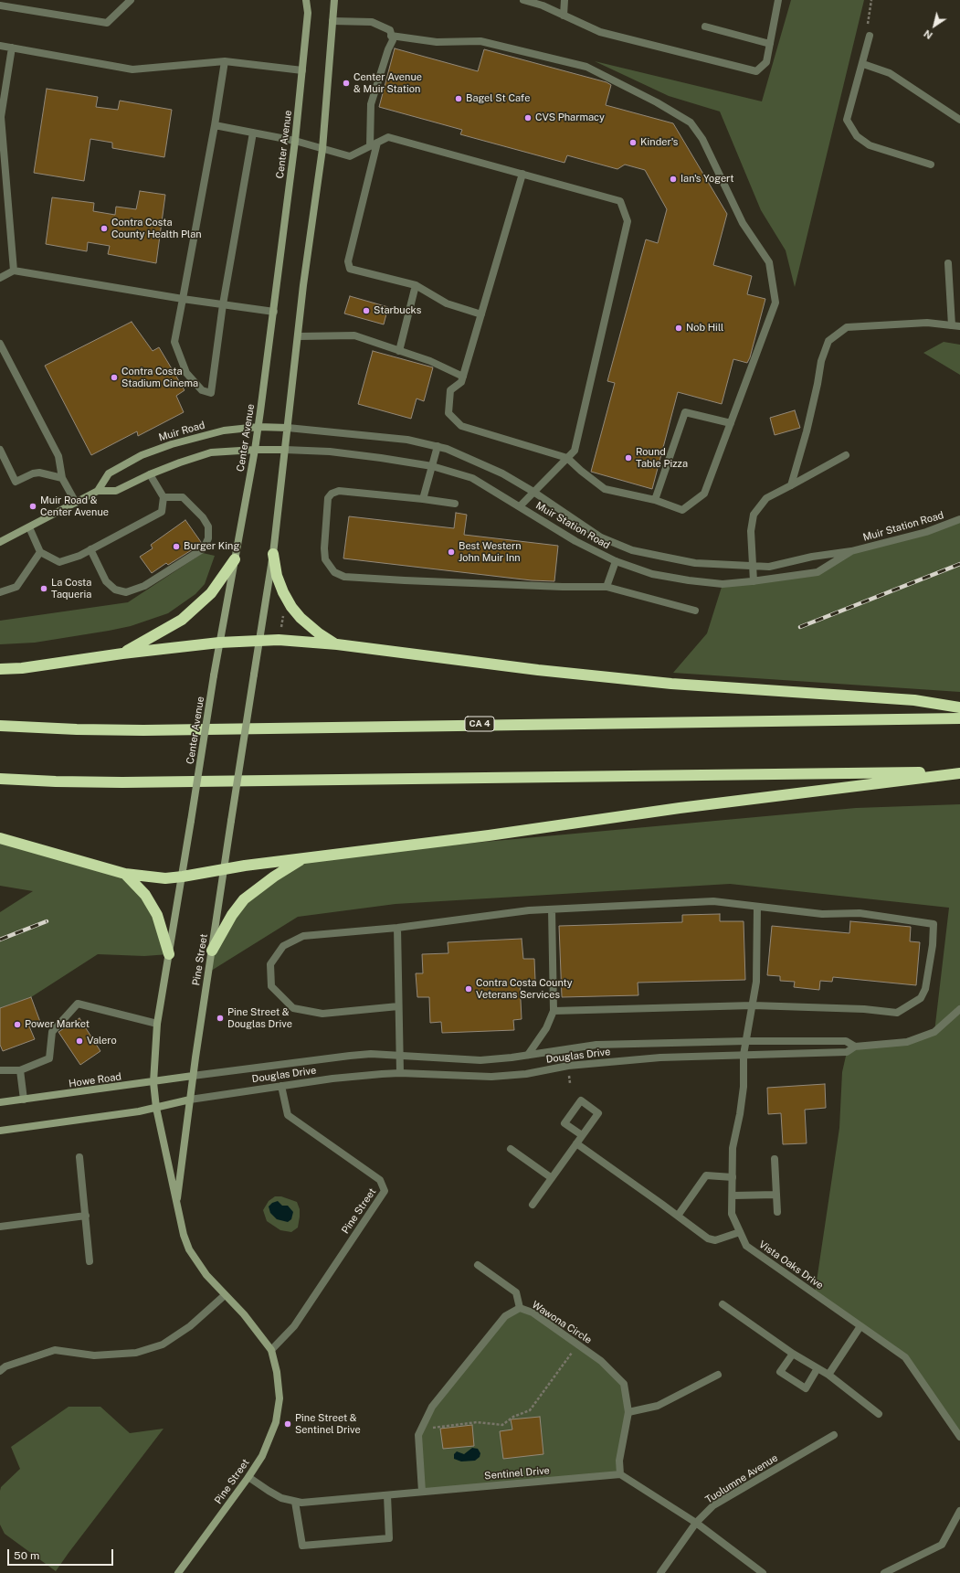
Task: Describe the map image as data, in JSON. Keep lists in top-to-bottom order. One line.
{"streets":{"highway":["CA 4"],"street":["Center Avenue","Muir Road","Muir Station Road","Pine Street","Douglas Drive","Howe Road","Vista Oaks Drive","Wawona Circle","Sentinel Drive","Tuolumne Avenue"]},"crossings":[["Center Avenue","Muir Road"],["Center Avenue","Pine Street"],["Muir Road","Muir Station Road"],["Pine Street","Douglas Drive"],["Pine Street","Howe Road"],["Pine Street","Sentinel Drive"],["Douglas Drive","Howe Road"],["Douglas Drive","Vista Oaks Drive"],["Wawona Circle","Sentinel Drive"]],"places":["Center Avenue & Muir Station","Bagel St Cafe","CVS Pharmacy","Kinder's","Ian's Yogert","Contra Costa County Health Plan","Starbucks","Nob Hill","Contra Costa Stadium Cinema","Round Table Pizza","Muir Road & Center Avenue","Burger King","Best Western John Muir Inn","La Costa Taqueria","Contra Costa County Veterans Services","Pine Street & Douglas Drive","Power Market","Valero","Pine Street & Sentinel Drive"],"scale_bar":"50 m","north":"bottom left"}
